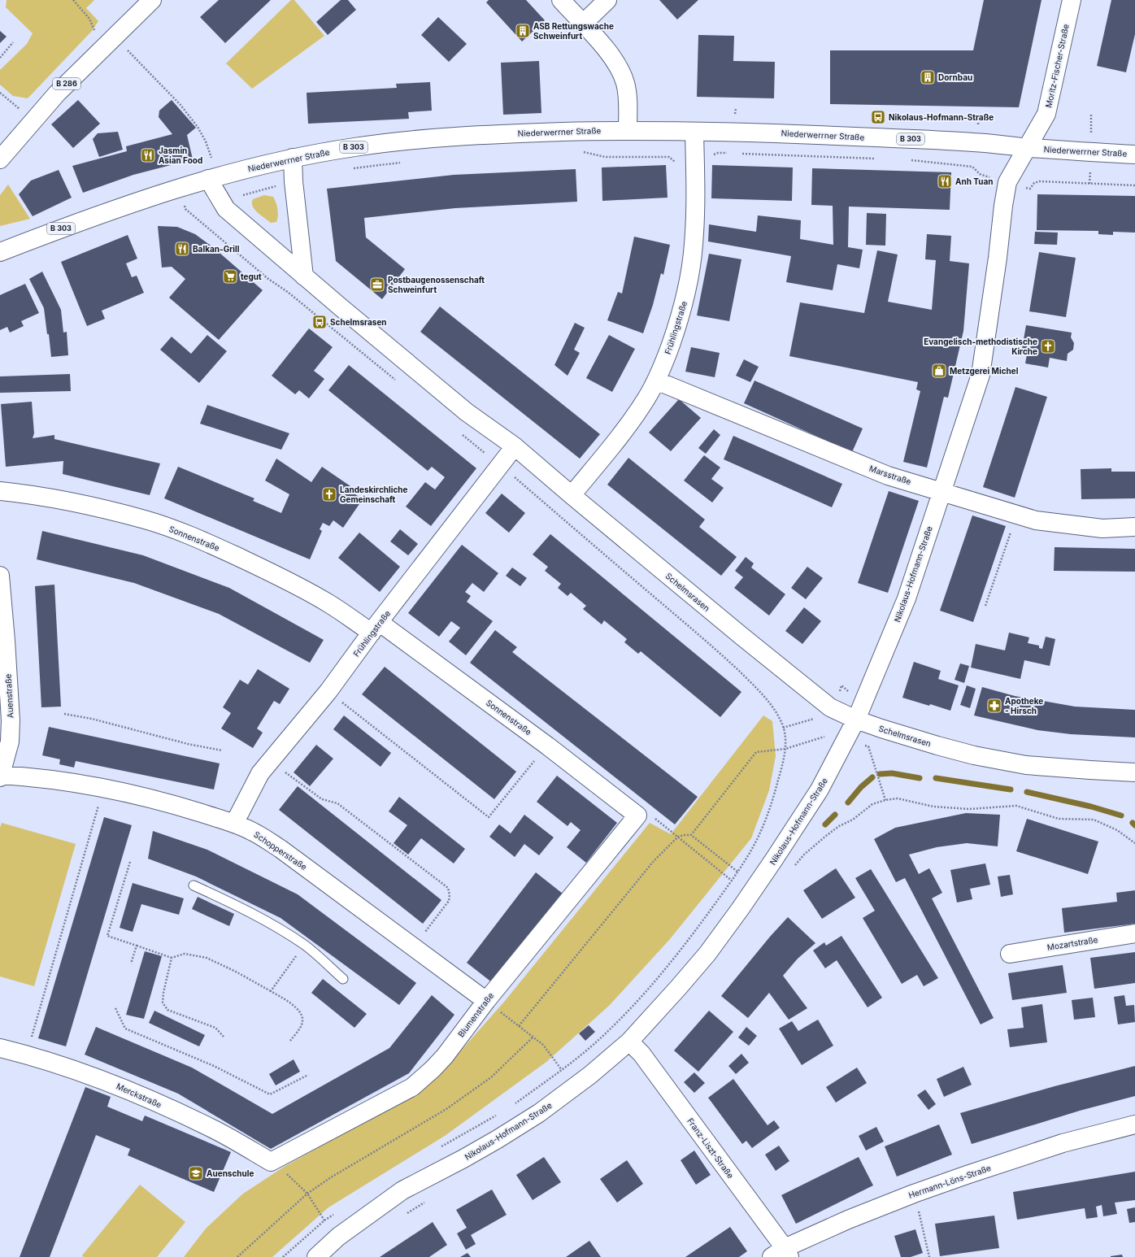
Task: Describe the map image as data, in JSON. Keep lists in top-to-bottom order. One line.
{"streets":{"street":["Moritz-Fischer-Straße","B 286","Niederwerrner Straße","B 303","Frühlingstraße","Marsstraße","Sonnenstraße","Nikolaus-Hofmann-Straße","Schelmsrasen","Auenstraße","Schopperstraße","Mozartstraße","Blumenstraße","Merckstraße","Franz-Liszt-Straße","Hermann-Löns-Straße"]},"crossings":[["Moritz-Fischer-Straße","Niederwerrner Straße"],["Moritz-Fischer-Straße","Nikolaus-Hofmann-Straße"],["Niederwerrner Straße","Frühlingstraße"],["Niederwerrner Straße","Nikolaus-Hofmann-Straße"],["Niederwerrner Straße","Schelmsrasen"],["Frühlingstraße","Marsstraße"],["Frühlingstraße","Sonnenstraße"],["Frühlingstraße","Schelmsrasen"],["Frühlingstraße","Schopperstraße"],["Marsstraße","Nikolaus-Hofmann-Straße"],["Sonnenstraße","Blumenstraße"],["Nikolaus-Hofmann-Straße","Schelmsrasen"],["Nikolaus-Hofmann-Straße","Franz-Liszt-Straße"],["Auenstraße","Schopperstraße"],["Schopperstraße","Blumenstraße"],["Blumenstraße","Merckstraße"],["Franz-Liszt-Straße","Hermann-Löns-Straße"]],"places":{"building":["ASB Rettungswache Schweinfurt","Dornbau"],"bus stop":["Nikolaus-Hofmann-Straße","Schelmsrasen"],"restaurant":["Jasmin Asian Food","Anh Tuan","Balkan-Grill"],"supermarket":["tegut"],"office":["Postbaugenossenschaft Schweinfurt"],"church":["Evangelisch-methodistische Kirche","Landeskirchliche Gemeinschaft"],"shop":["Metzgerei Michel"],"pharmacy":["Apotheke - Hirsch"],"school or university":["Auenschule"]}}
